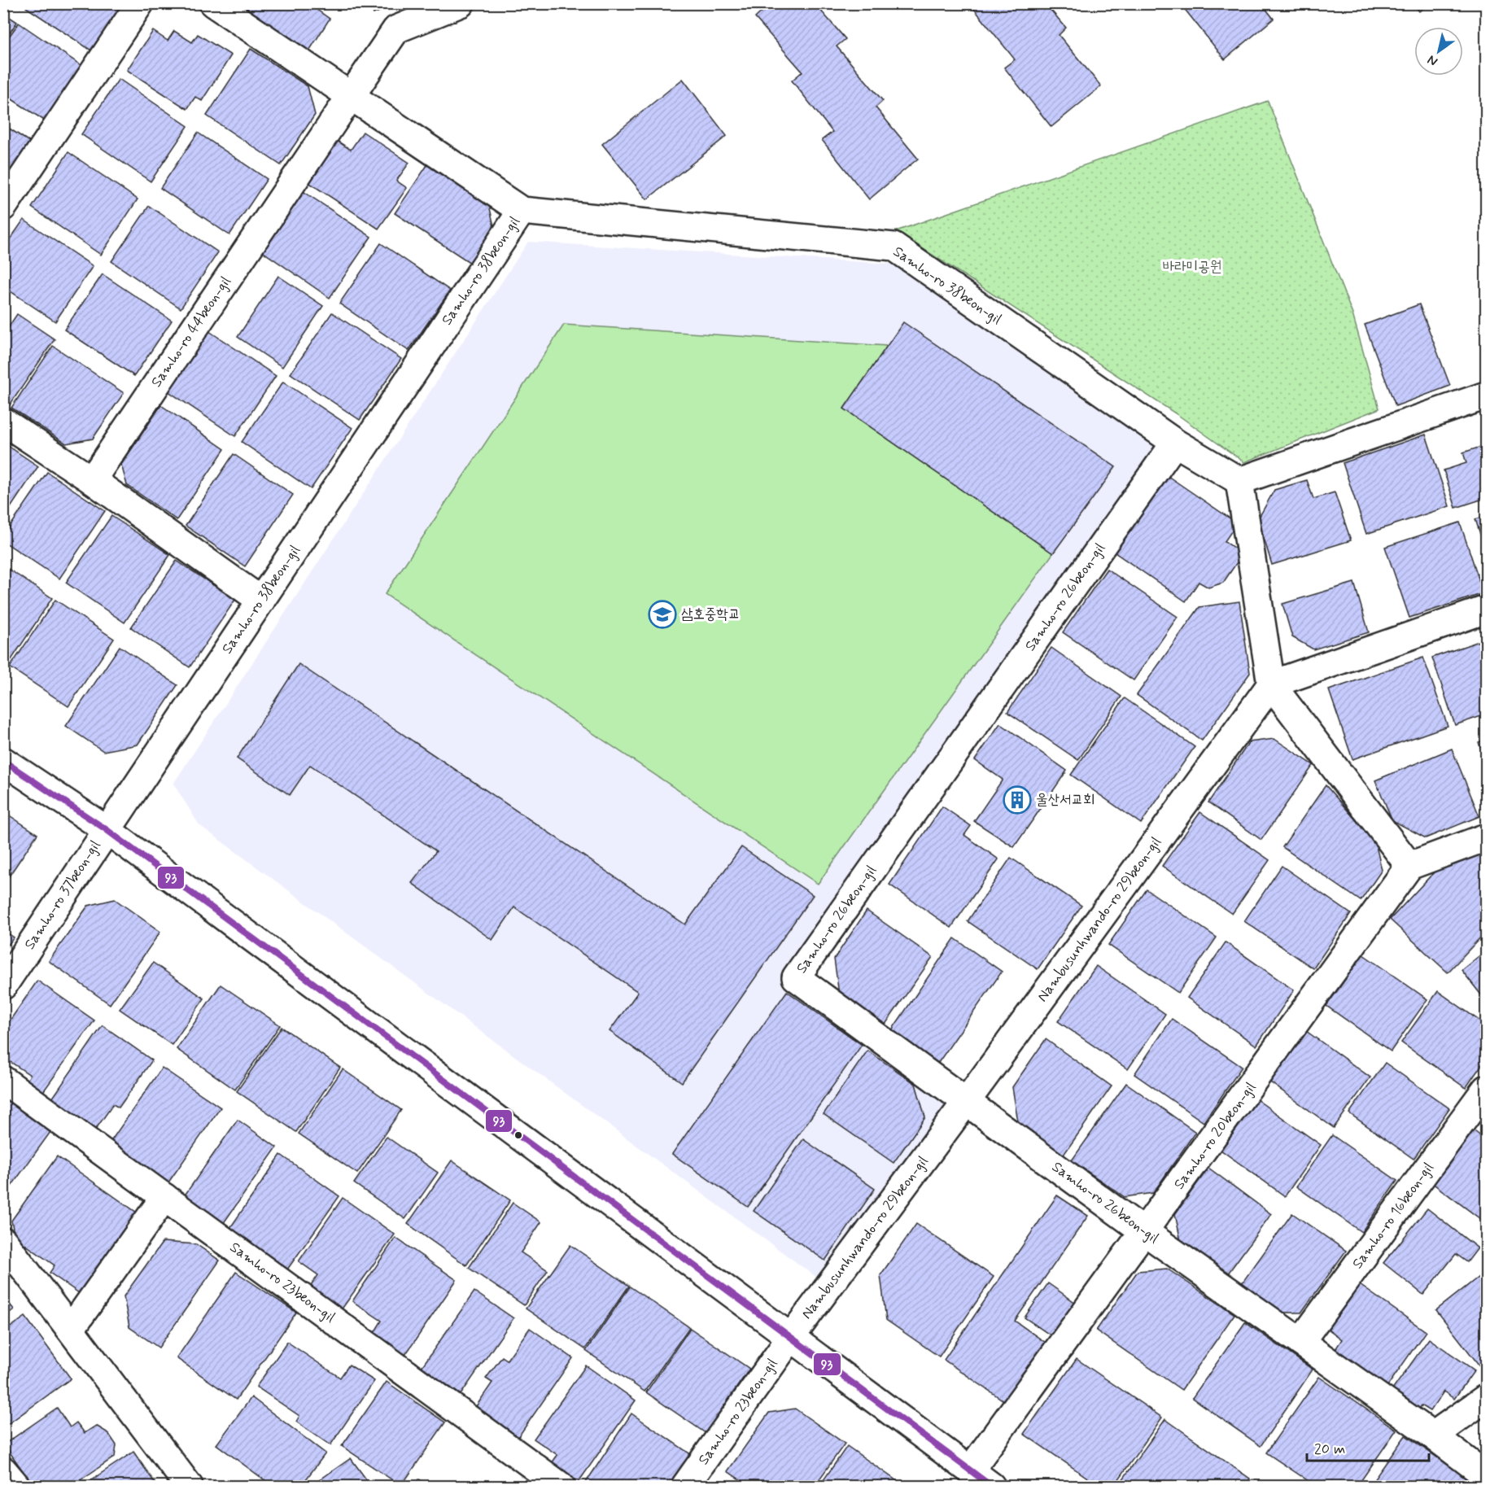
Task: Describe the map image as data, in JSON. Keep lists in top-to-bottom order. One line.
{"streets":{"street":["Samho-ro 38beon-gil","Samho-ro 44beon-gil","Samho-ro 26beon-gil","Samho-ro 37beon-gil","Nambusunhwando-ro 29beon-gil","Samho-ro 20beon-gil","Samho-ro 16beon-gil","Samho-ro 23beon-gil"]},"crossings":[["Samho-ro 38beon-gil","Samho-ro 26beon-gil"],["Samho-ro 38beon-gil","Samho-ro 37beon-gil"],["Samho-ro 26beon-gil","Nambusunhwando-ro 29beon-gil"],["Samho-ro 26beon-gil","Samho-ro 20beon-gil"],["Samho-ro 26beon-gil","Samho-ro 16beon-gil"],["Nambusunhwando-ro 29beon-gil","Samho-ro 23beon-gil"]],"parks":["바라미공원"],"places":{"school or university":["삼호중학교"],"building":["울산서교회"]},"lines":["transit line 93"],"scale_bar":"20 m","north":"bottom left"}
